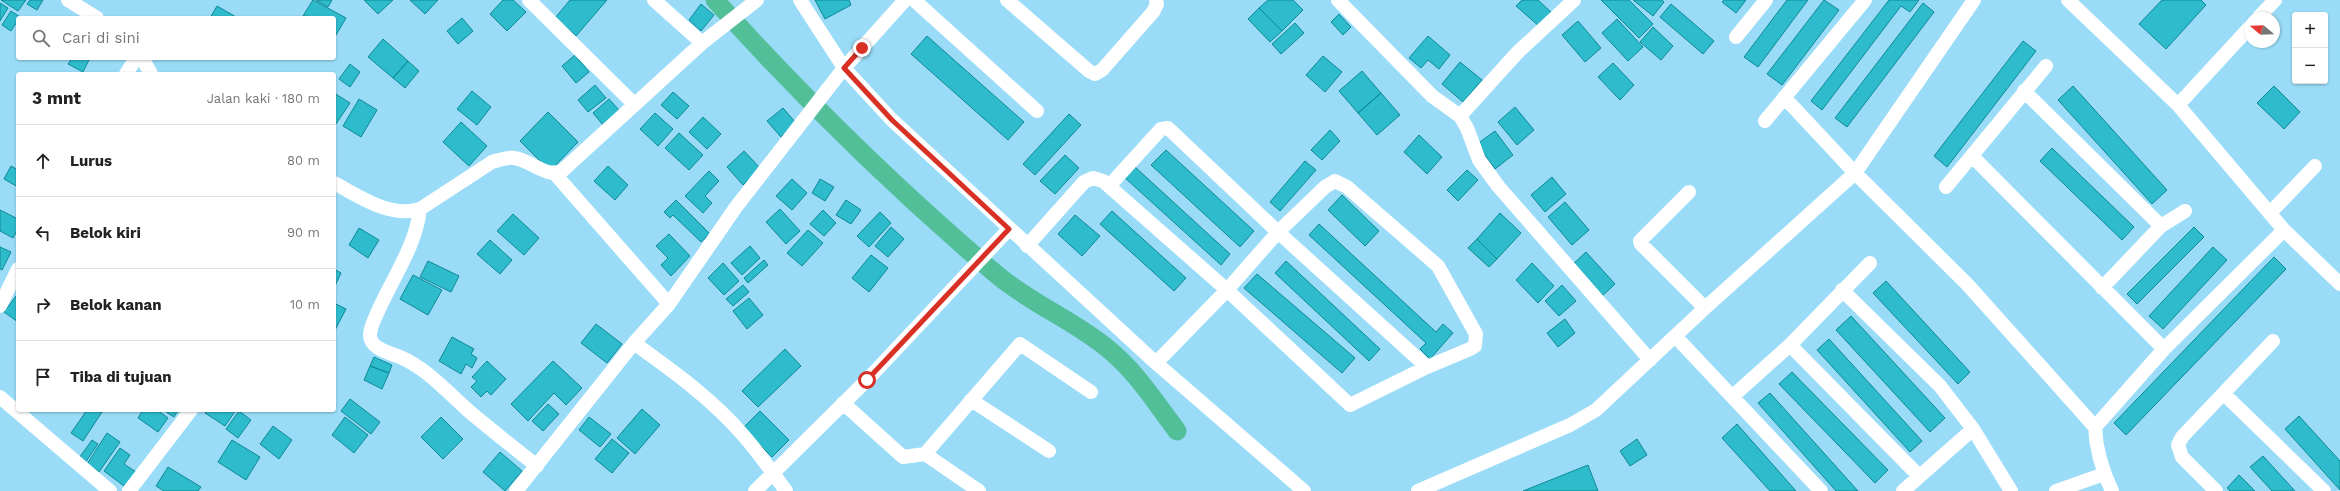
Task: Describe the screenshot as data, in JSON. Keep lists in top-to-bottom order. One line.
{"north":"left","page":{"map_buttons":["+","−"],"search":"Cari di sini","heading":["3 mnt","Jalan kaki · 180 m"],"list":[["Lurus","80 m"],["Belok kiri","90 m"],["Belok kanan","10 m"],"Tiba di tujuan"]}}
